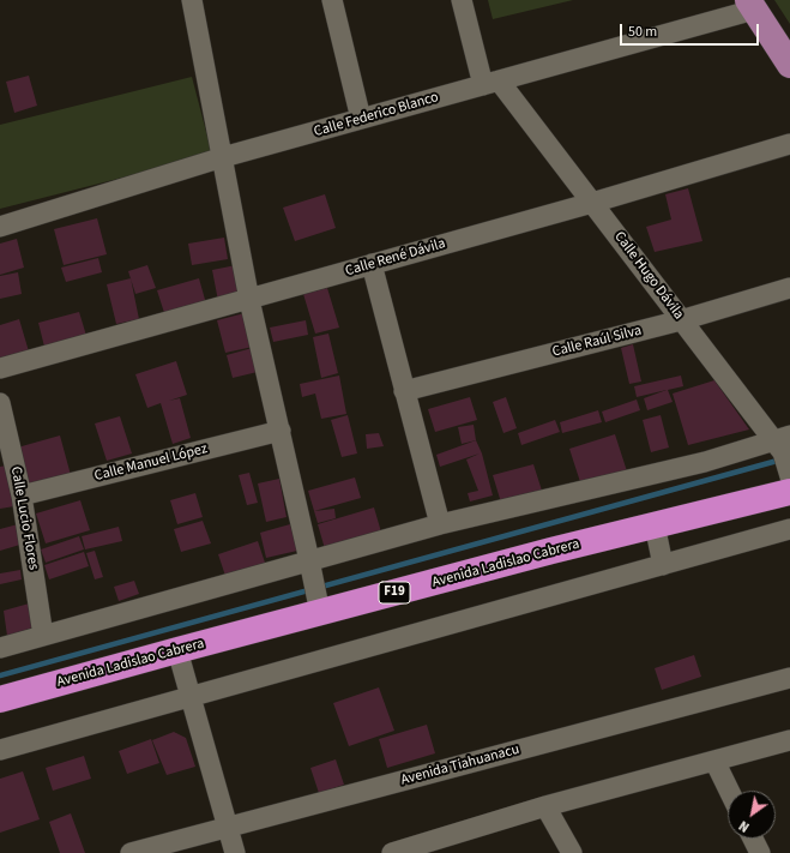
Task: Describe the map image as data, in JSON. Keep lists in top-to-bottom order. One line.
{"streets":{"highway":["Avenida Ladislao Cabrera","F19"],"street":["Calle Federico Blanco","Calle René Dávila","Calle Hugo Dávila","Calle Raúl Silva","Calle Manuel López","Calle Lucio Flores","Avenida Tiahuanacu"]},"crossings":[["Calle Federico Blanco","Calle Hugo Dávila"],["Calle René Dávila","Calle Hugo Dávila"],["Calle Hugo Dávila","Calle Raúl Silva"],["Calle Hugo Dávila","Avenida Ladislao Cabrera"],["Calle Manuel López","Calle Lucio Flores"]],"scale_bar":"50 m","north":"bottom left"}
